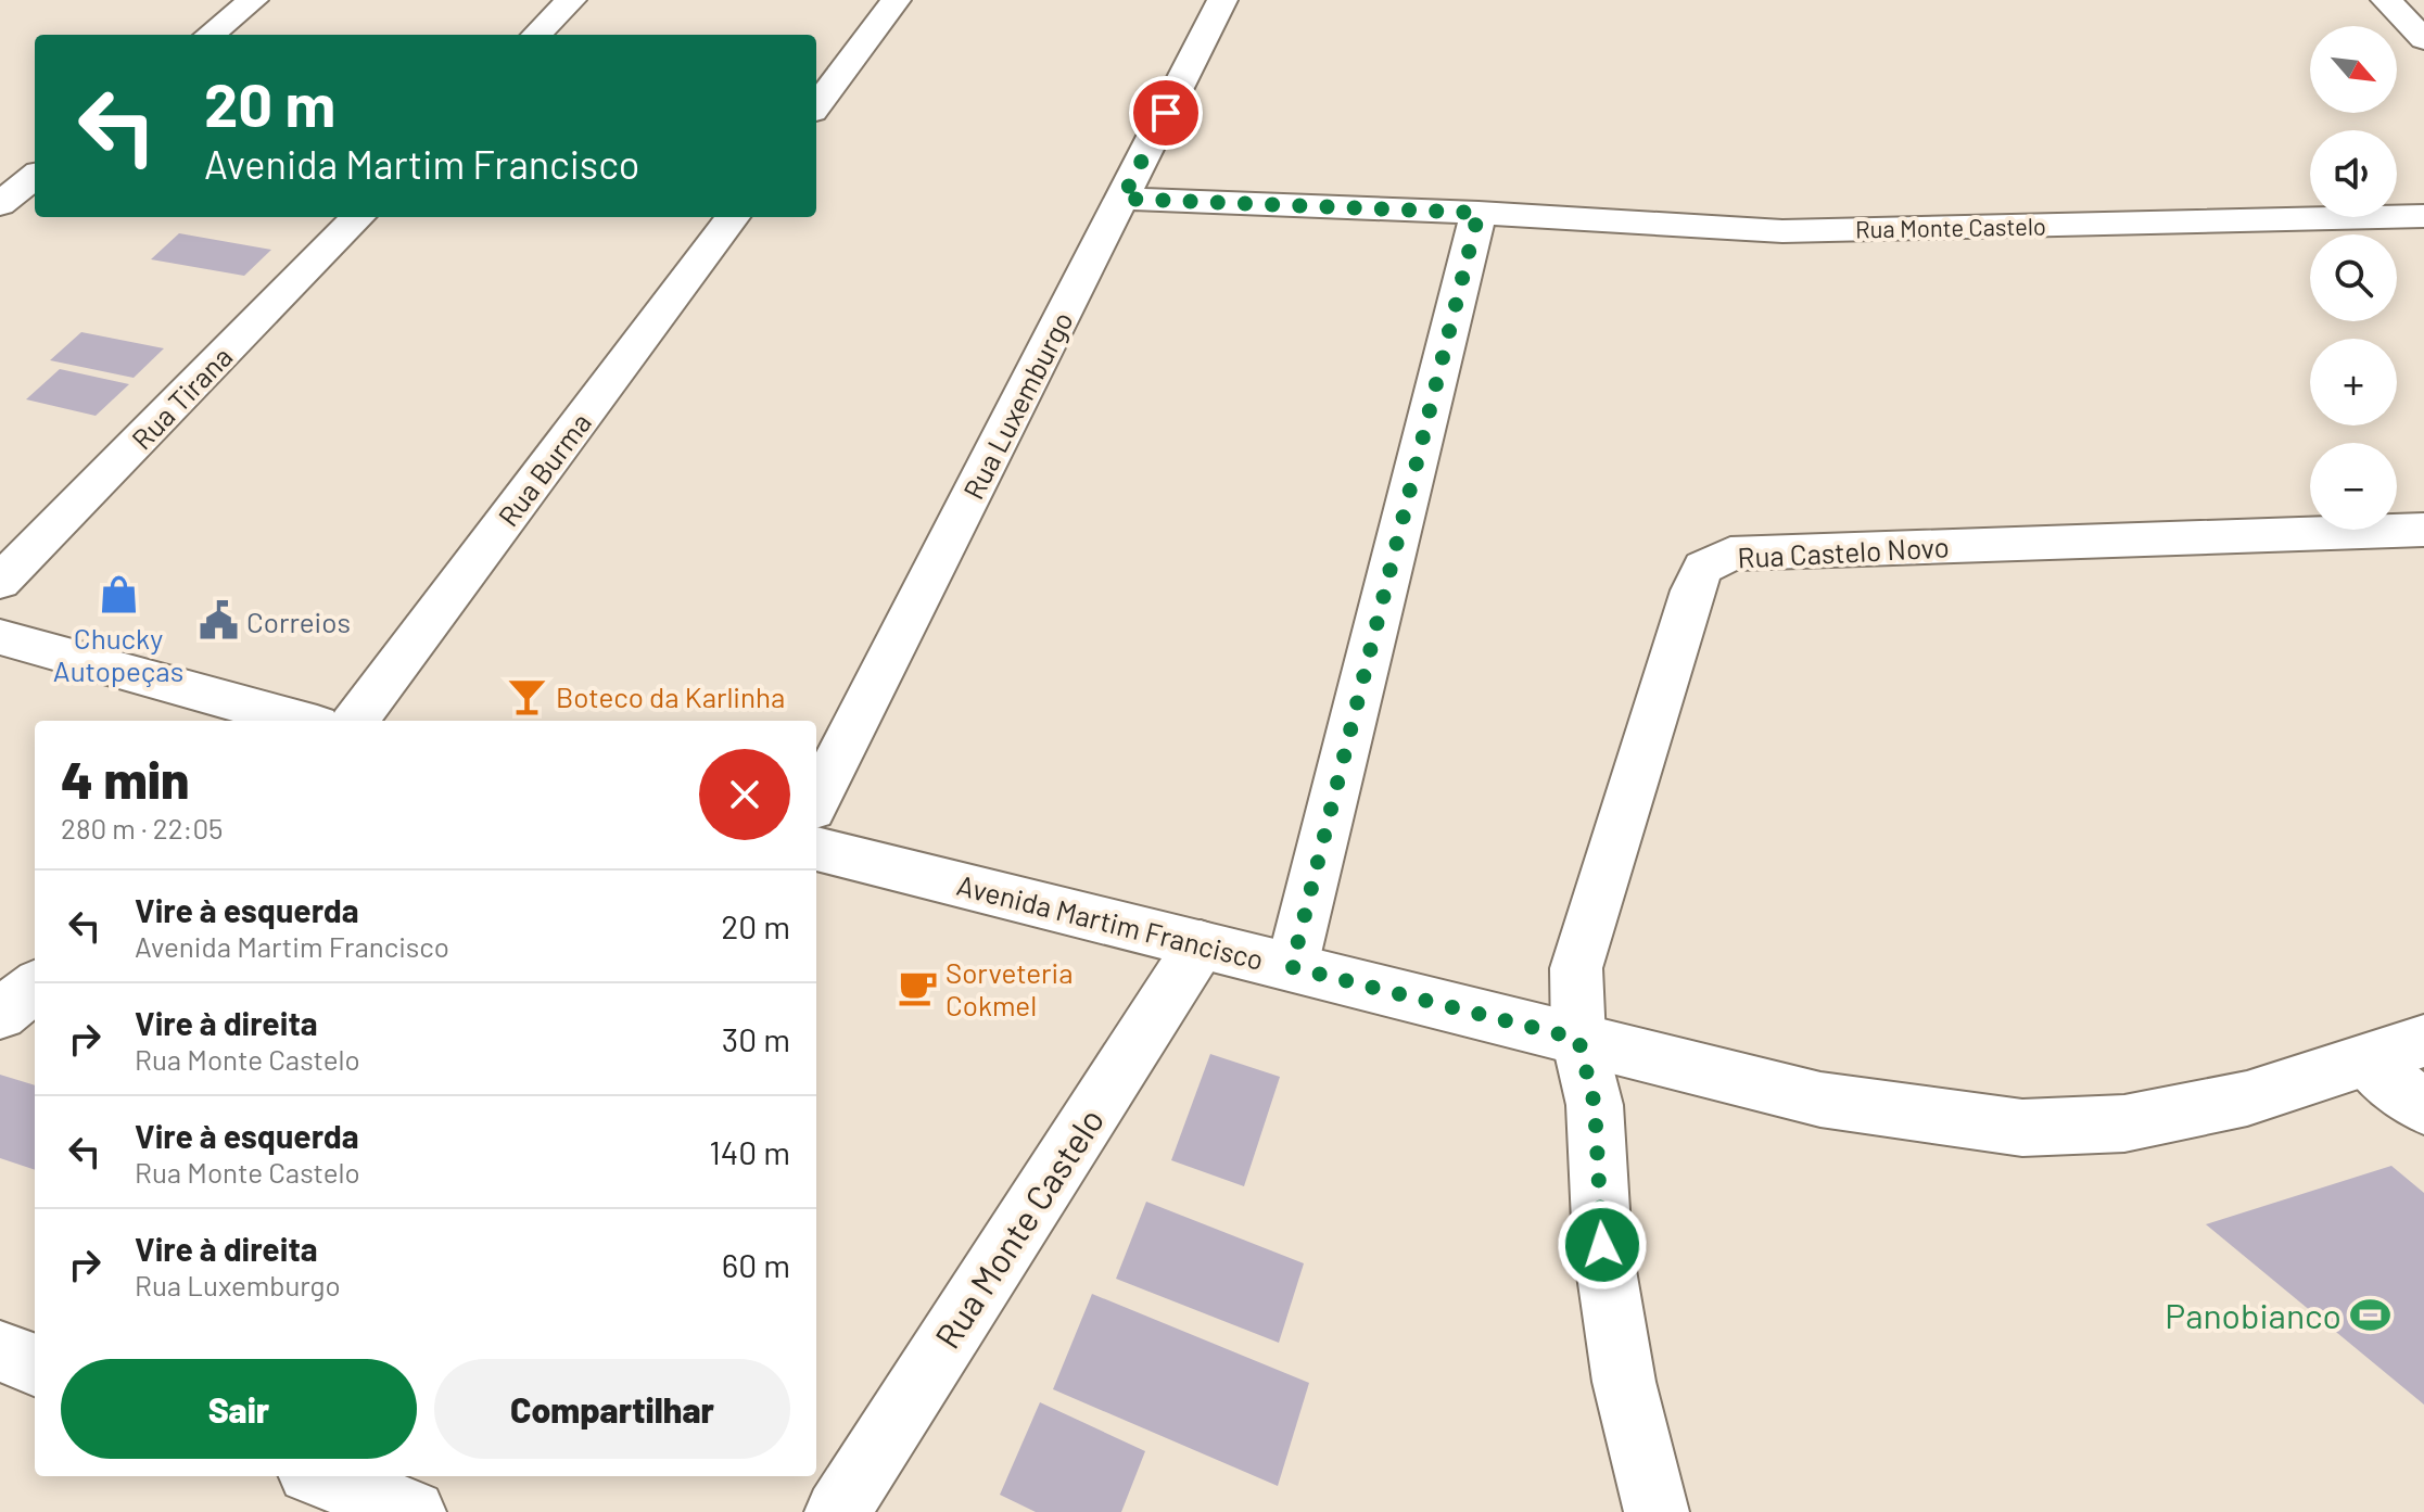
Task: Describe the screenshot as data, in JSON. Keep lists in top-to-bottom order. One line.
{"streets":{"street":["Rua Monte Castelo","Rua Tirana","Rua Luxemburgo","Rua Burma","Rua Castelo Novo","Avenida Martim Francisco"]},"crossings":[["Rua Monte Castelo","Rua Luxemburgo"],["Rua Monte Castelo","Avenida Martim Francisco"],["Rua Castelo Novo","Avenida Martim Francisco"]],"places":{"shop":["Chucky Autopeças"],"public building":["Correios"],"bar":["Boteco da Karlinha"],"cafe":["Sorveteria Cokmel"],"sports":["Panobianco"]},"north":"bottom right","page":{"map_buttons":["+","−"],"turn":["20 m","Avenida Martim Francisco"],"heading":["4 min","280 m · 22:05"],"list":[{"name":"Vire à esquerda","note":"Avenida Martim Francisco","value":"20 m"},{"name":"Vire à direita","note":"Rua Monte Castelo","value":"30 m"},{"name":"Vire à esquerda","note":"Rua Monte Castelo","value":"140 m"},{"name":"Vire à direita","note":"Rua Luxemburgo","value":"60 m"}],"buttons":["Sair","Compartilhar"]}}
